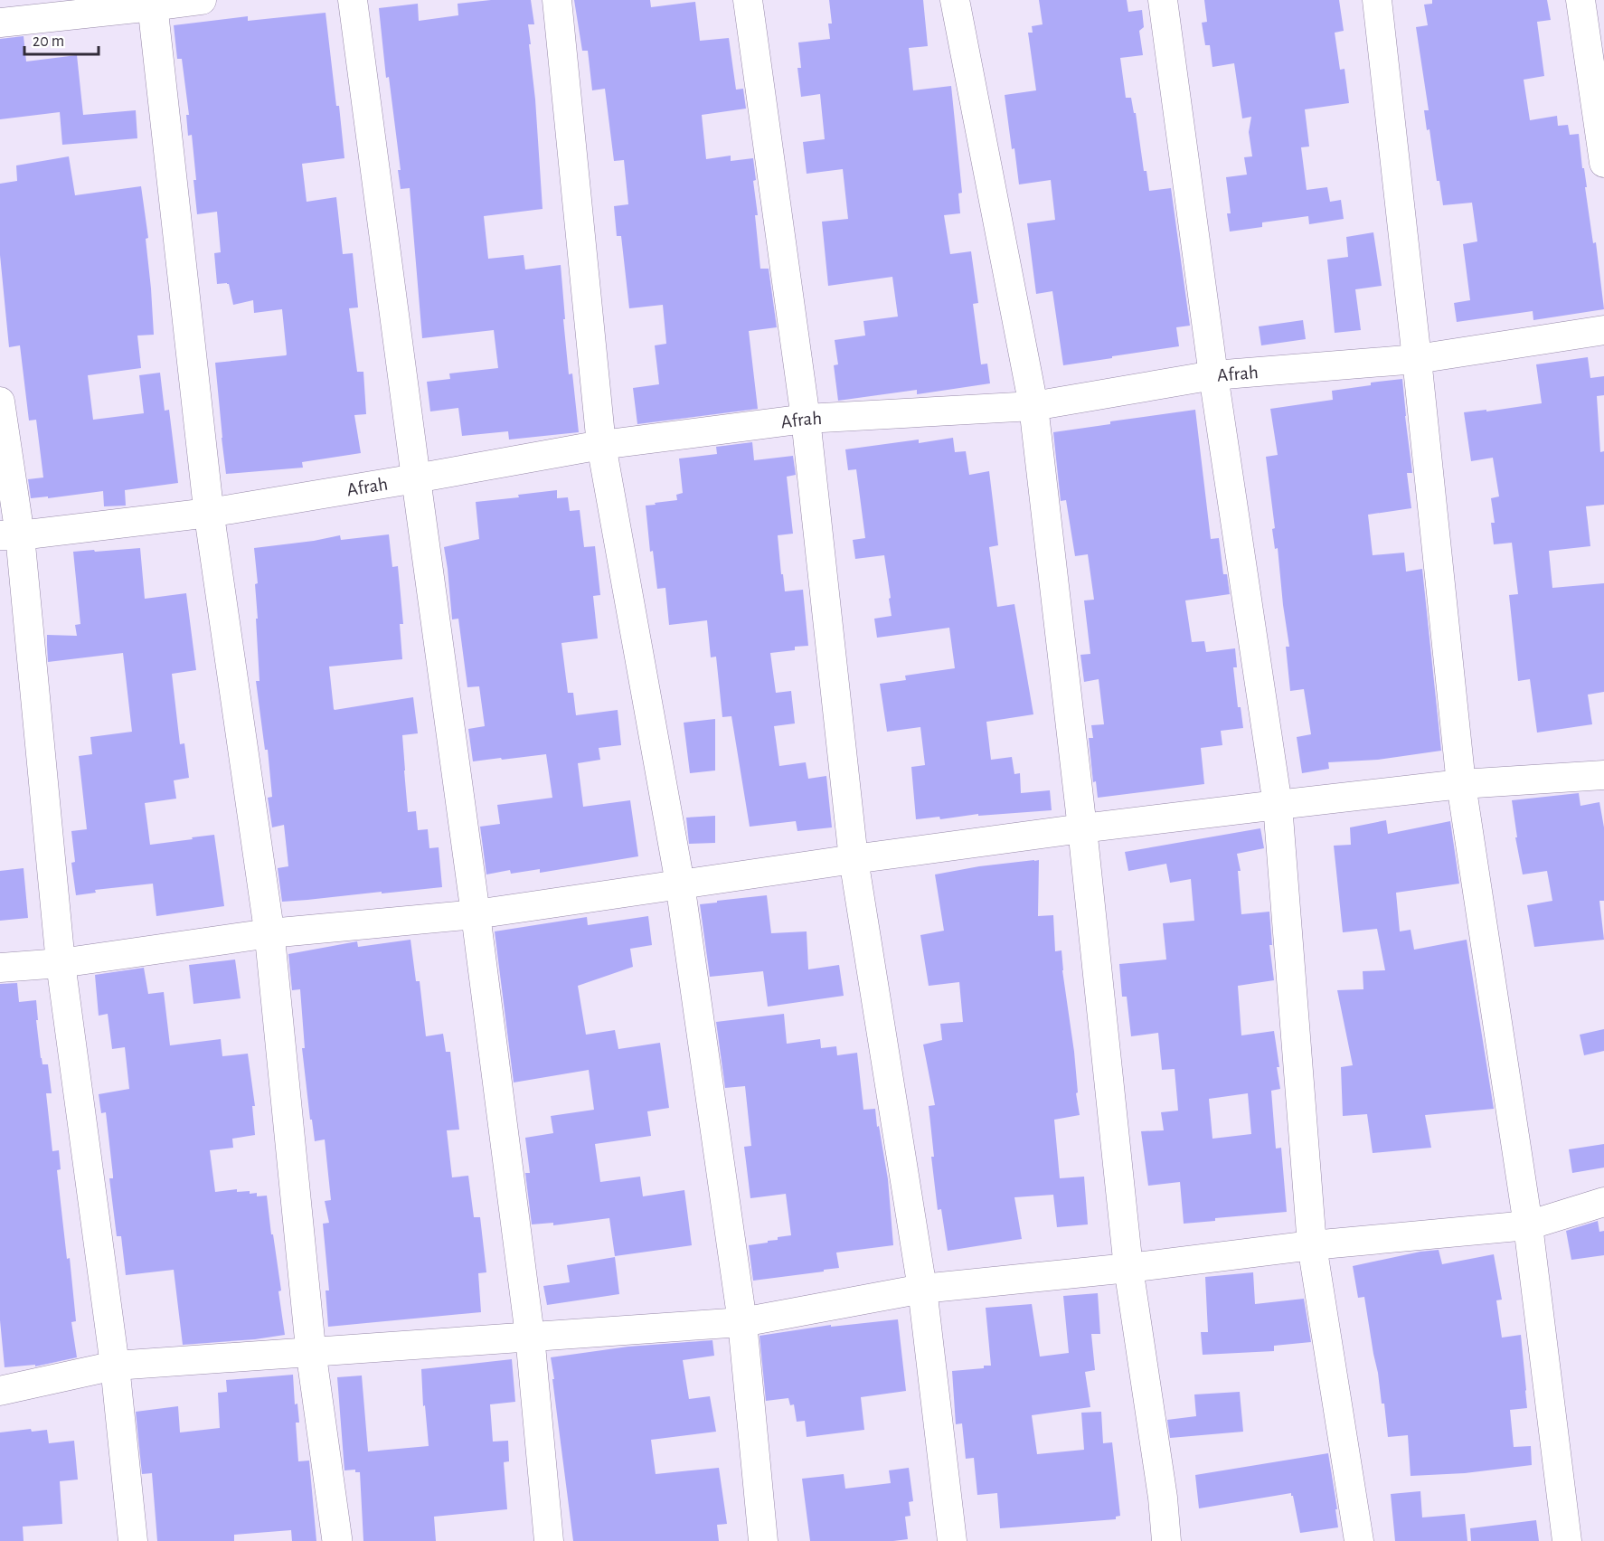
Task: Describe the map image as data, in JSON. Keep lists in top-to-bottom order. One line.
{"streets":{"street":["Afrah"]},"scale_bar":"20 m"}
